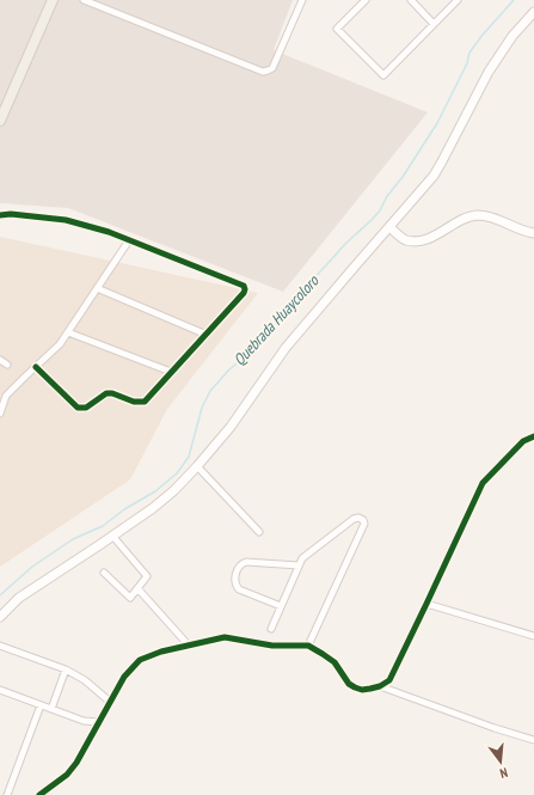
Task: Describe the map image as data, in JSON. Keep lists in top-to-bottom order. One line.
{"water":["Quebrada Huaycoloro"],"north":"bottom"}
